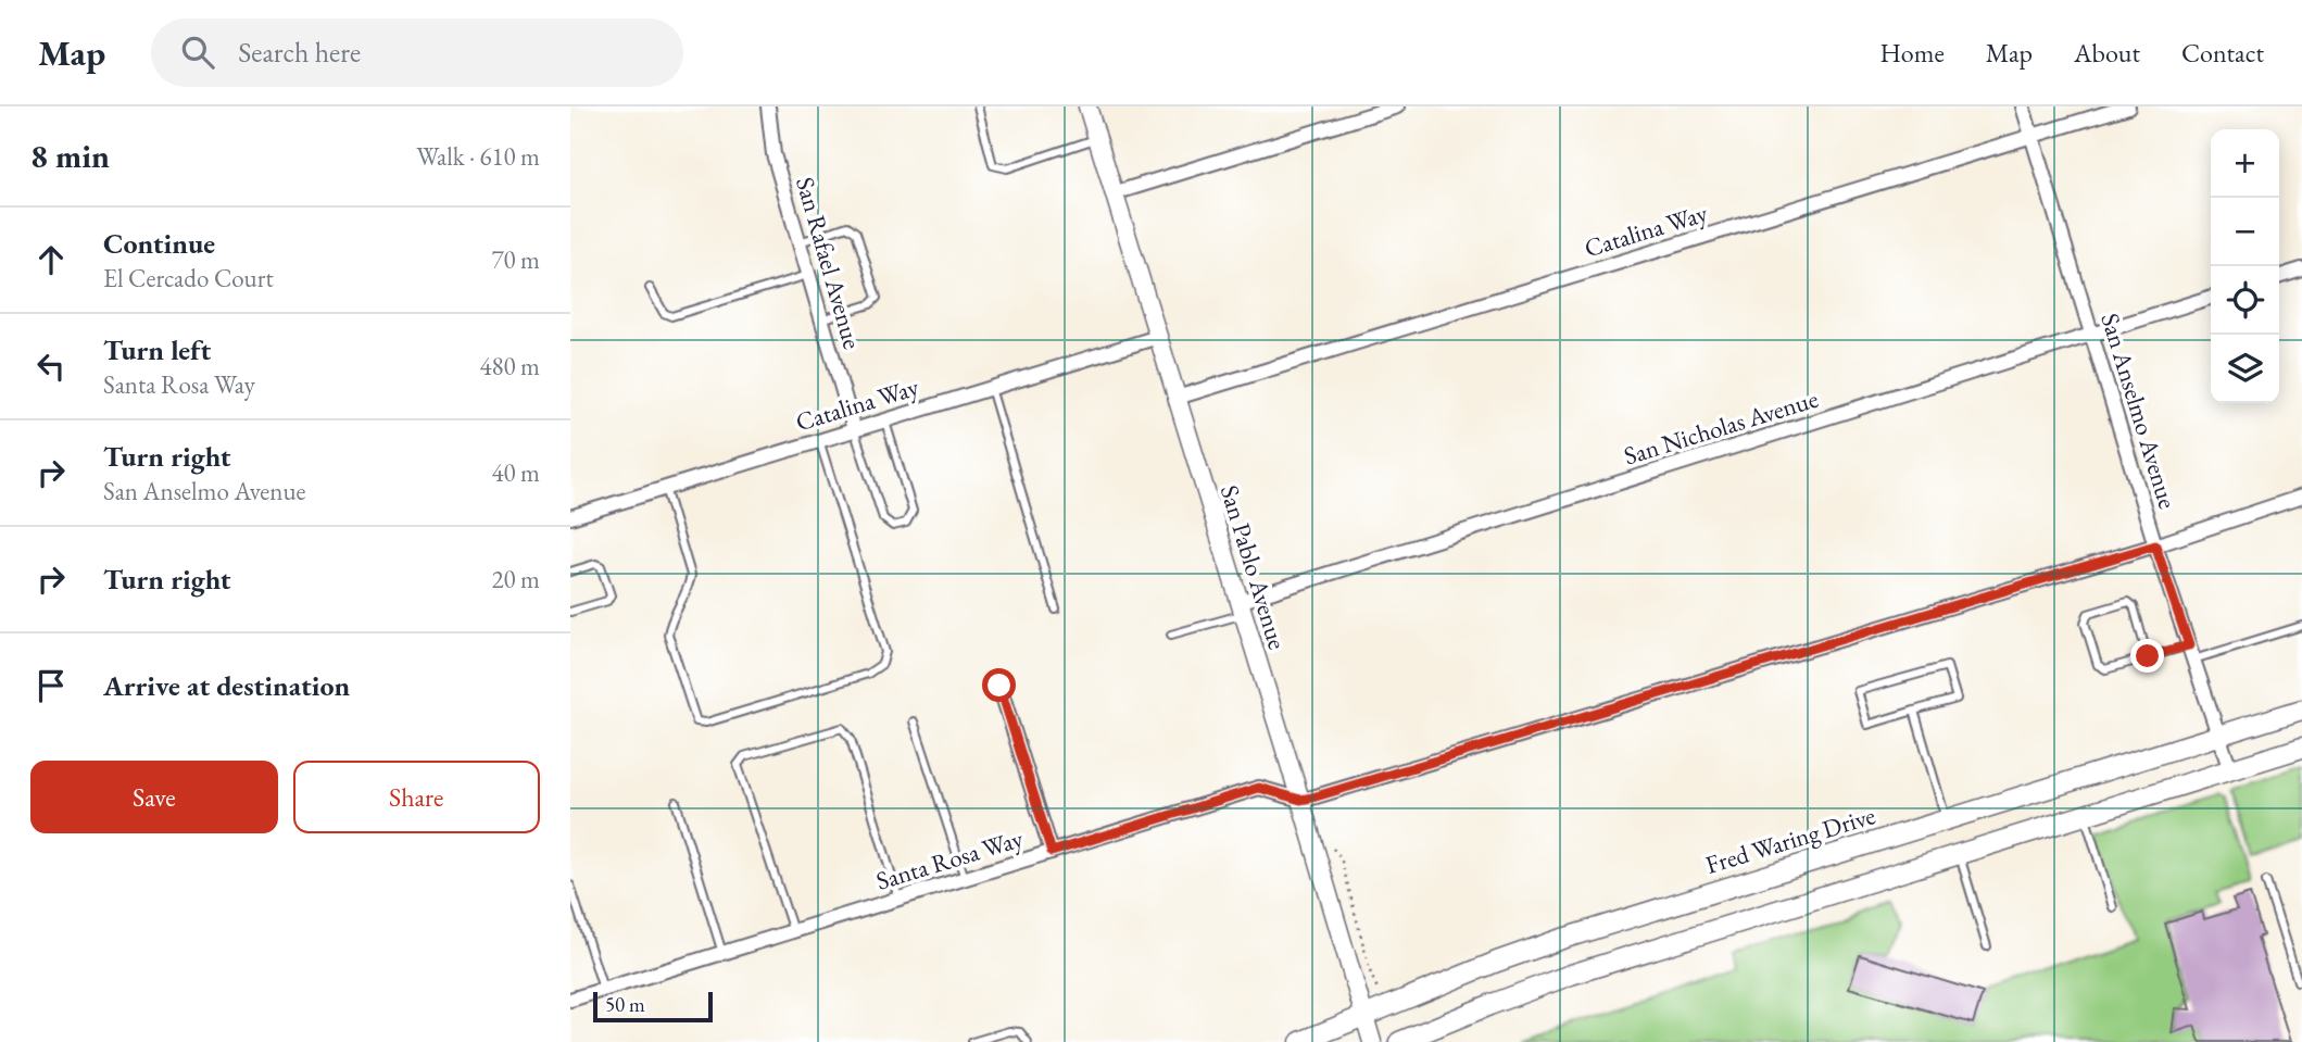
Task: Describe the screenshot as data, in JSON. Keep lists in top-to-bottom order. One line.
{"streets":{"main road":["Fred Waring Drive"],"street":["Catalina Way","San Rafael Avenue","San Anselmo Avenue","San Nicholas Avenue","San Pablo Avenue","Santa Rosa Way"]},"crossings":[["Catalina Way","San Rafael Avenue"],["Catalina Way","San Anselmo Avenue"],["Catalina Way","San Pablo Avenue"],["San Anselmo Avenue","San Nicholas Avenue"],["San Anselmo Avenue","Fred Waring Drive"],["San Nicholas Avenue","San Pablo Avenue"],["San Pablo Avenue","Fred Waring Drive"],["San Pablo Avenue","Santa Rosa Way"]],"scale_bar":"50 m","page":{"header":"Map","search":"Search here","nav":["Home","Map","About","Contact"],"heading":["8 min","Walk · 610 m"],"map_buttons":["+","−"],"list":[["Continue","El Cercado Court","70 m"],["Turn left","Santa Rosa Way","480 m"],["Turn right","San Anselmo Avenue","40 m"],["Turn right","20 m"],"Arrive at destination"],"buttons":["Save","Share"],"scale":"50 m"}}
